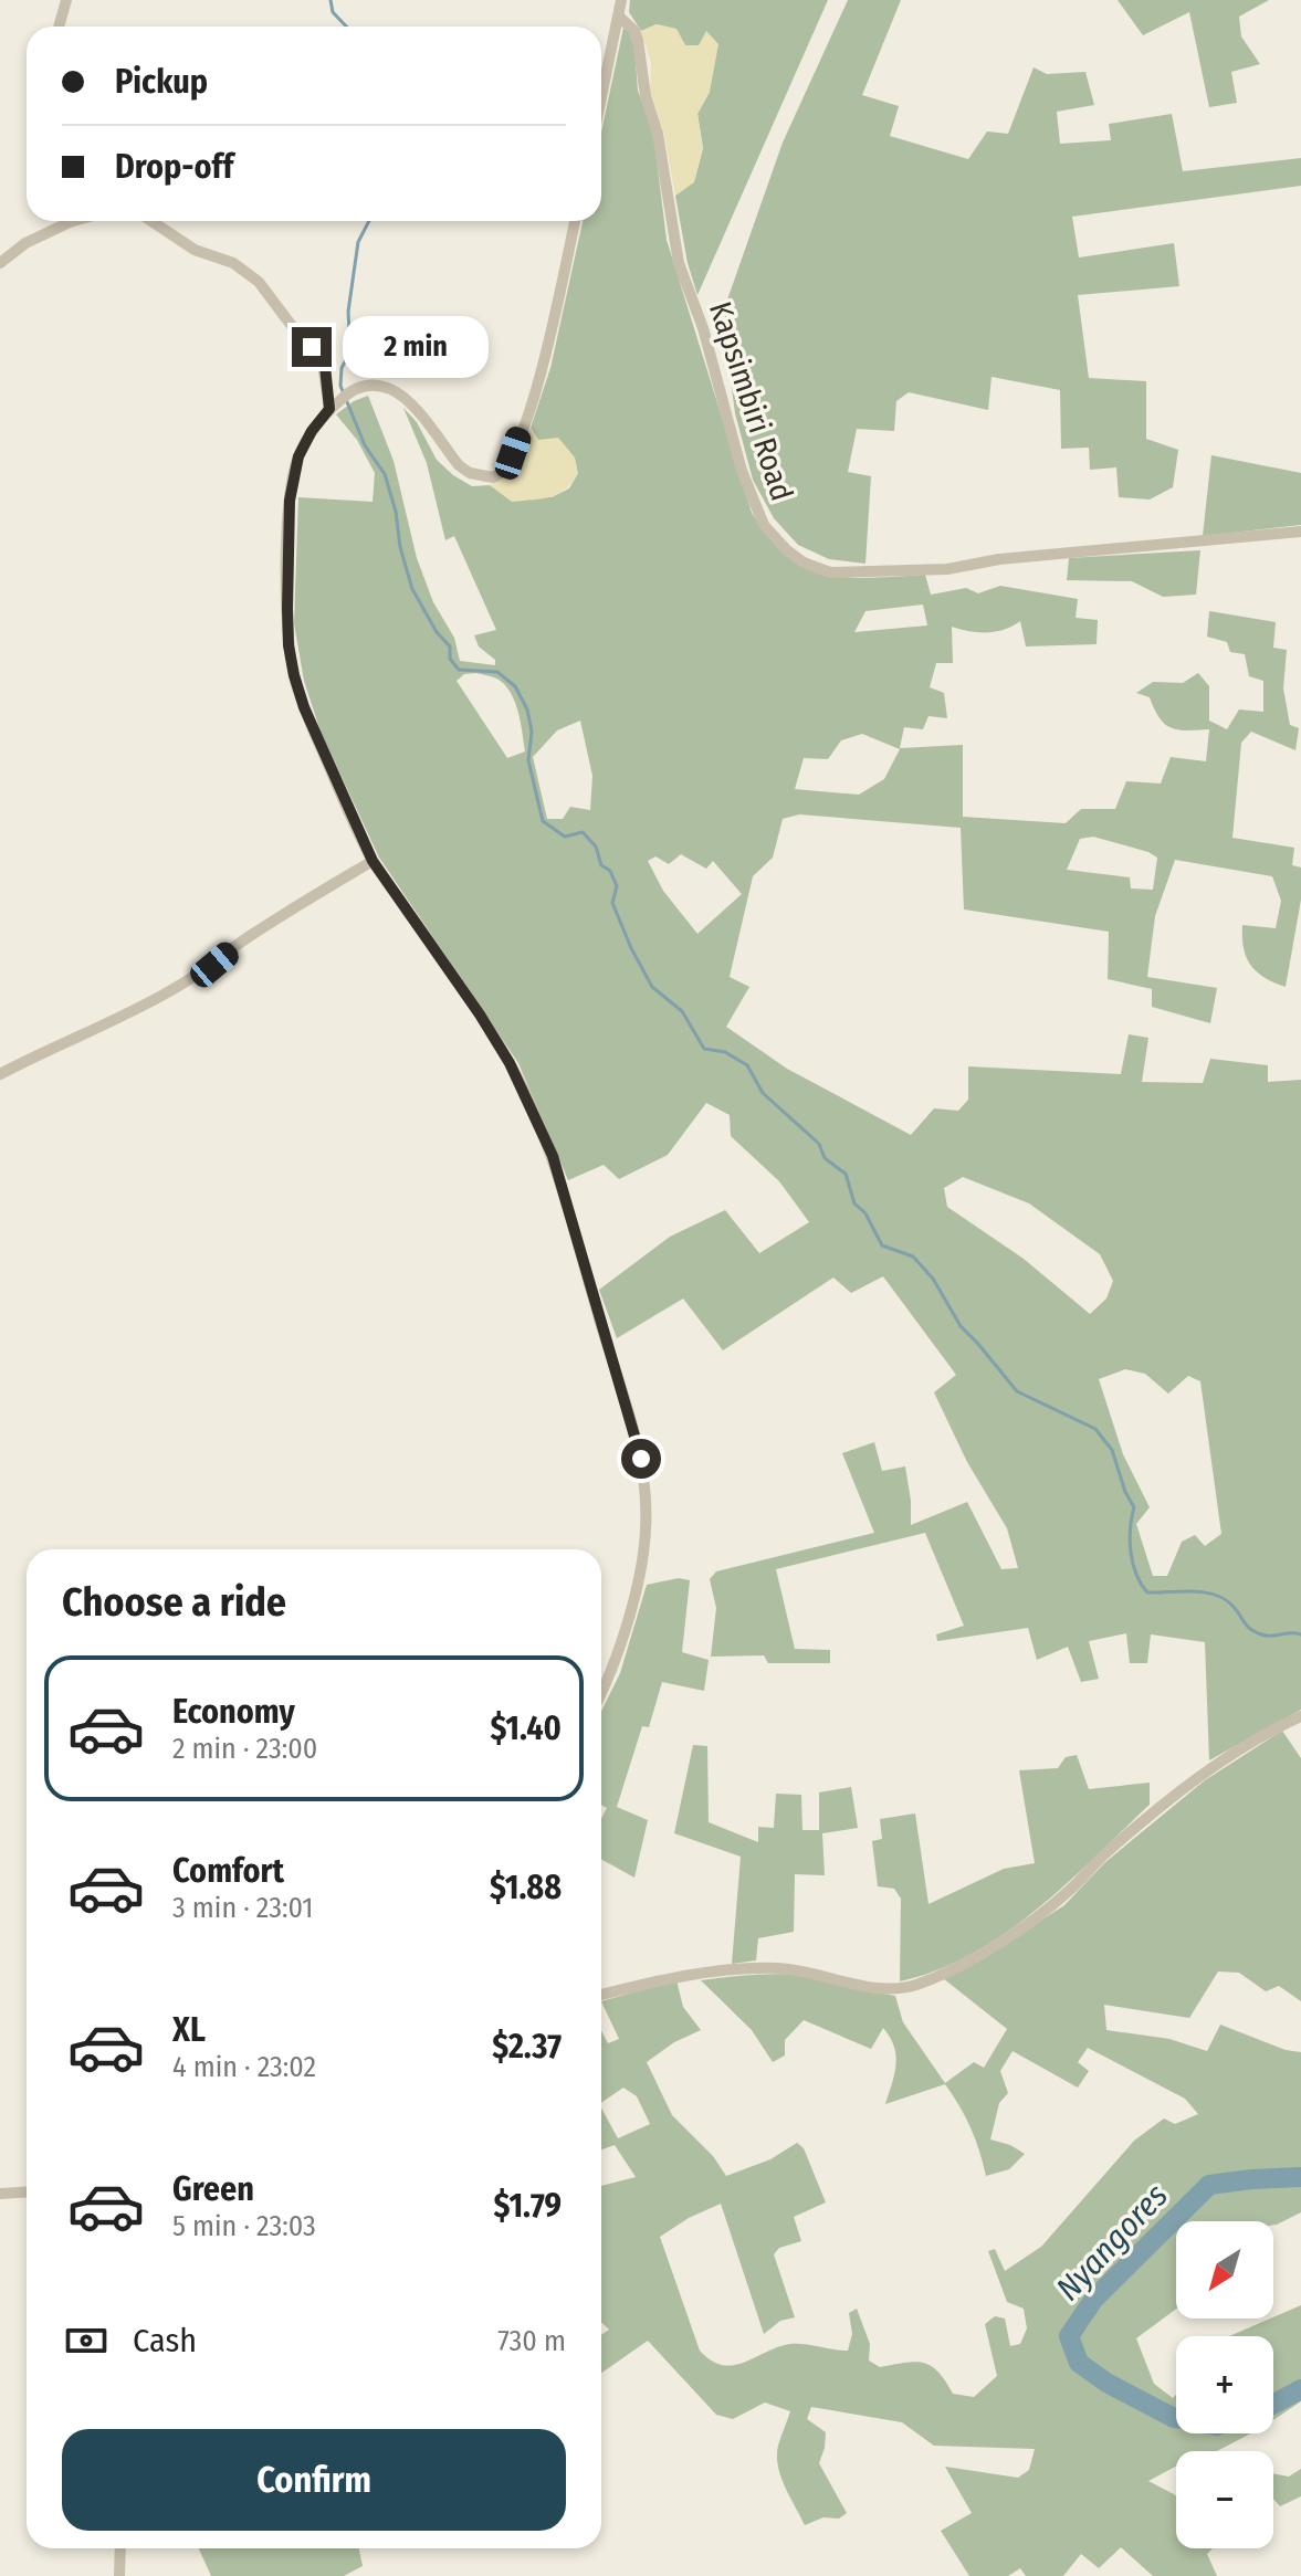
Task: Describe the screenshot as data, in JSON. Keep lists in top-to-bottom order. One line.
{"streets":{"street":["Kapsimbiri Road"]},"water":["Nyangores"],"north":"bottom left","page":{"banner":["Pickup","Drop-off"],"bubble":"2 min","heading":"Choose a ride","list":[{"name":"Economy","note":"2 min · 23:00","value":"$1.40"},{"name":"Comfort","note":"3 min · 23:01","value":"$1.88"},{"name":"XL","note":"4 min · 23:02","value":"$2.37"},{"name":"Green","note":"5 min · 23:03","value":"$1.79"}],"map_buttons":["+","−"],"pay":["Cash","730 m"],"buttons":"Confirm"}}
